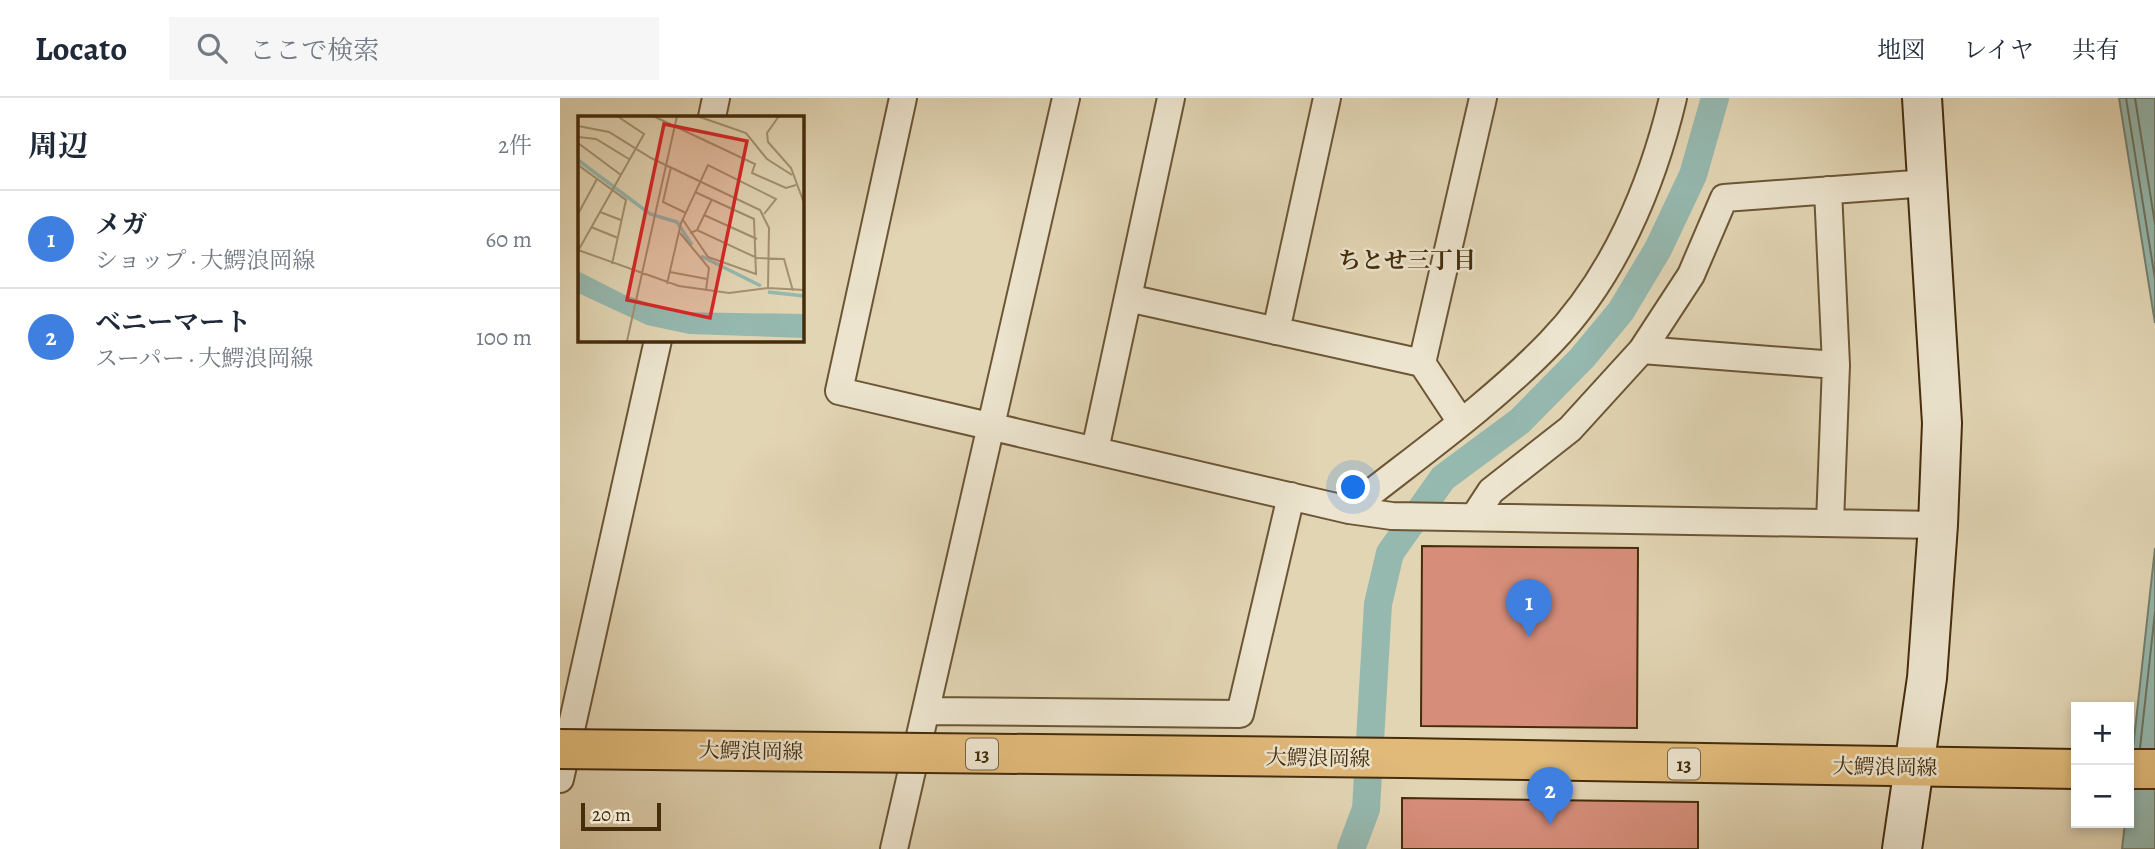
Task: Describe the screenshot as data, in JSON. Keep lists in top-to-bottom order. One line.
{"streets":{"main road":["大鰐浪岡線","13"]},"districts":["ちとせ三丁目"],"scale_bar":"20 m","page":{"header":"Locato","search":"ここで検索","nav":["地図","レイヤ","共有"],"heading":["周辺","2件"],"list":[{"mark":"1","name":"メガ","note":"ショップ · 大鰐浪岡線","value":"60 m"},{"mark":"2","name":"ベニーマート","note":"スーパー · 大鰐浪岡線","value":"100 m"}],"pins":["1","2"],"map_buttons":["+","−"],"scale":"20 m"}}
